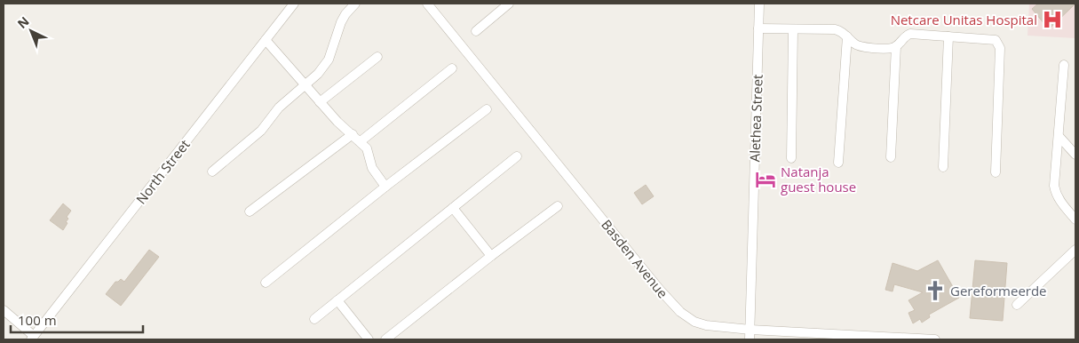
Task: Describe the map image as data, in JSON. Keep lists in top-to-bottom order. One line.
{"streets":{"street":["Alethea Street","North Street","Basden Avenue"]},"crossings":[["Alethea Street","Basden Avenue"]],"places":{"hospital":["Netcare Unitas Hospital"],"hotel":["Natanja guest house"],"church":["Gereformeerde"]},"scale_bar":"100 m","north":"top left"}
